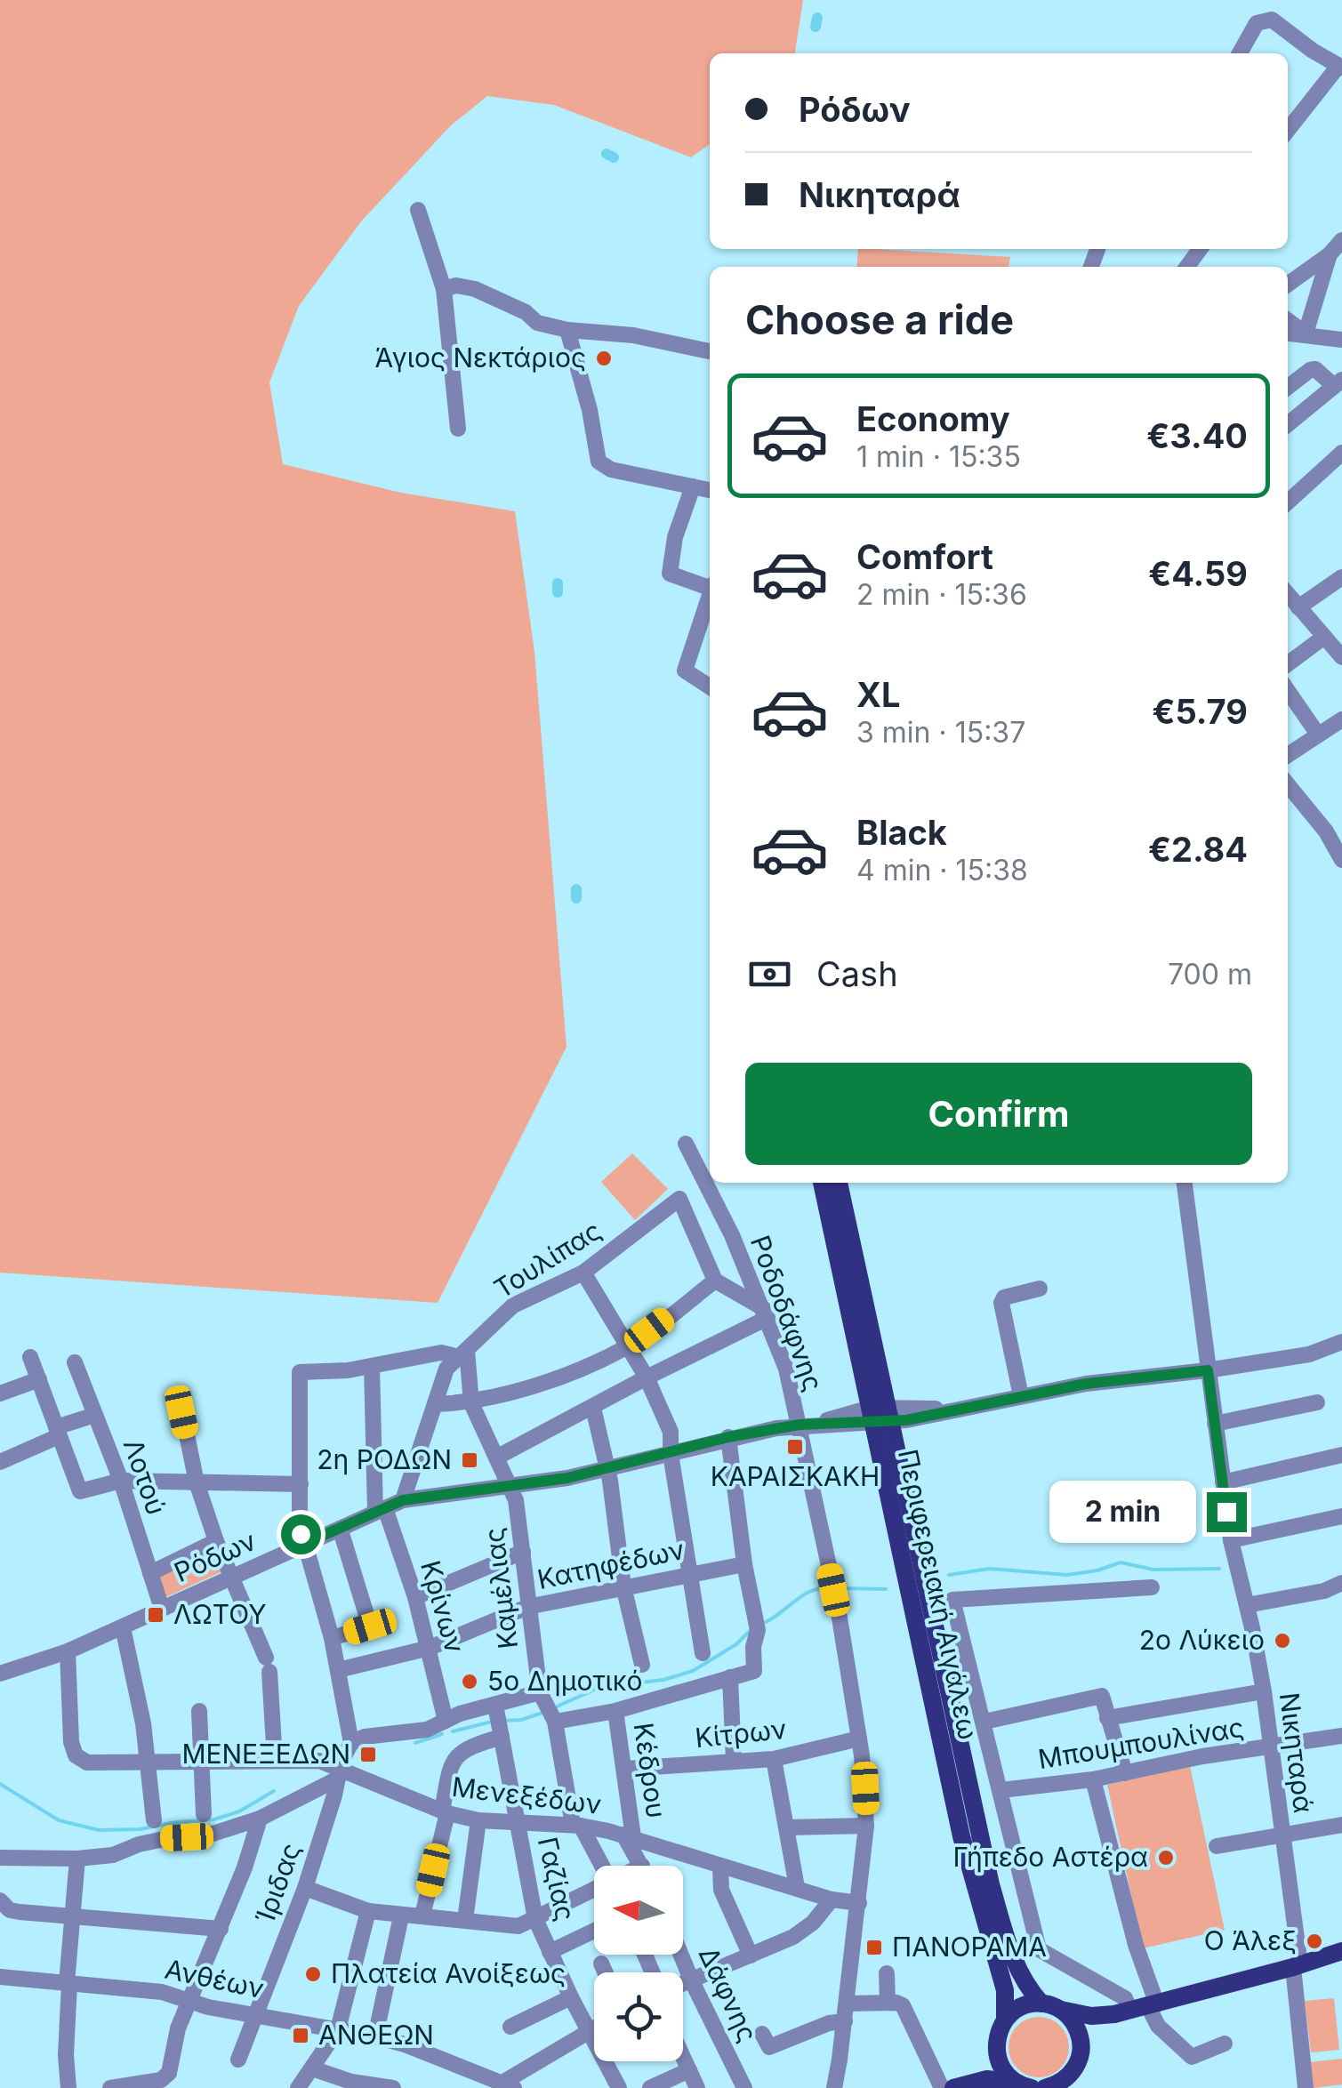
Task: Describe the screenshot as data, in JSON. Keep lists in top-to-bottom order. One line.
{"streets":{"main road":["Περιφερειακή Αιγάλεω"],"street":["Τουλίπας","Ροδοδάφνης","Λοτού","Ρόδων","Κατηφέδων","Καμέλιας","Κρίνων","Κίτρων","Μπουμπουλίνας","Νικηταρά","Κέδρου","Μενεξέδων","Γαζίας","Ίριδας","Ανθέων","Δάφνης"]},"crossings":[["Τουλίπας","Καμέλιας"],["Ροδοδάφνης","Ρόδων"],["Ροδοδάφνης","Κίτρων"],["Ροδοδάφνης","Μενεξέδων"],["Λοτού","Ρόδων"],["Ρόδων","Καμέλιας"],["Ρόδων","Περιφερειακή Αιγάλεω"],["Ρόδων","Κρίνων"],["Ρόδων","Νικηταρά"],["Ρόδων","Μενεξέδων"],["Κατηφέδων","Καμέλιας"],["Κατηφέδων","Κρίνων"],["Καμέλιας","Μενεξέδων"],["Κίτρων","Κέδρου"],["Μπουμπουλίνας","Νικηταρά"],["Κέδρου","Μενεξέδων"],["Μενεξέδων","Γαζίας"],["Μενεξέδων","Ίριδας"],["Ίριδας","Ανθέων"]],"places":{"other":["Άγιος Νεκτάριος","2ο Λύκειο","5ο Δημοτικό","Γήπεδο Αστέρα","Ο Άλεξ","Πλατεία Ανοίξεως"],"transit":["ΚΑΡΑΙΣΚΑΚΗ","2η ΡΟΔΩΝ","ΛΩΤΟΥ","ΜΕΝΕΞΕΔΩΝ","ΠΑΝΟΡΑΜΑ","ΑΝΘΕΩΝ"]},"north":"left","page":{"banner":["Ρόδων","Νικηταρά"],"heading":"Choose a ride","list":[{"name":"Economy","note":"1 min · 15:35","value":"€3.40"},{"name":"Comfort","note":"2 min · 15:36","value":"€4.59"},{"name":"XL","note":"3 min · 15:37","value":"€5.79"},{"name":"Black","note":"4 min · 15:38","value":"€2.84"}],"pay":["Cash","700 m"],"buttons":"Confirm","bubble":"2 min"}}
